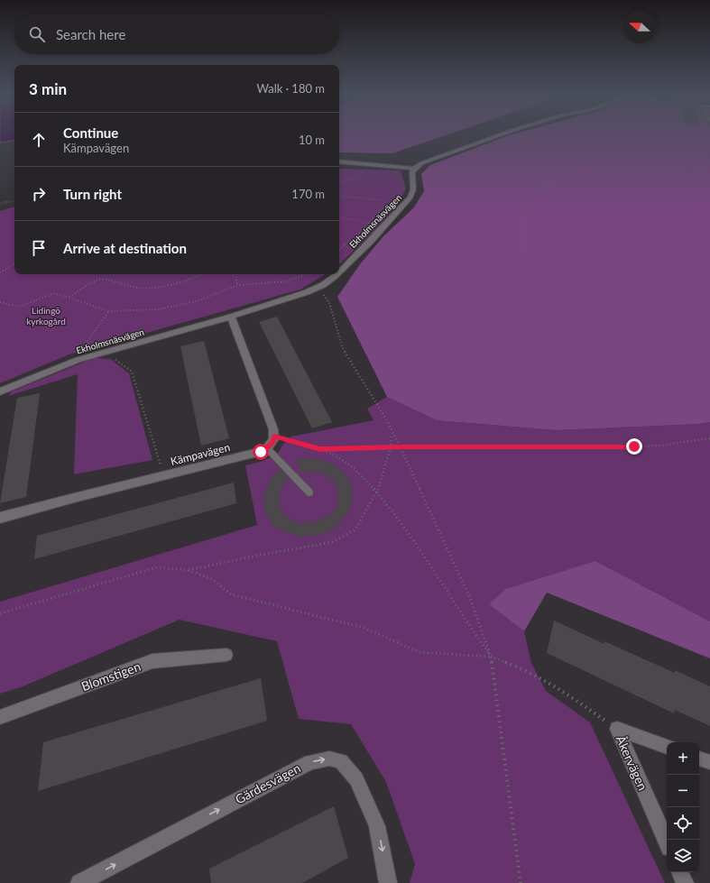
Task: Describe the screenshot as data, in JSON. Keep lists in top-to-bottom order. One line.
{"streets":{"street":["Ekholmsnäsvägen","Kämpavägen","Blomstigen","Åkervägen","Gärdesvägen"]},"parks":["Lidingö kyrkogård"],"north":"left","page":{"search":"Search here","heading":["3 min","Walk · 180 m"],"list":[["Continue","Kämpavägen","10 m"],["Turn right","170 m"],"Arrive at destination"],"map_buttons":["+","−"]}}
